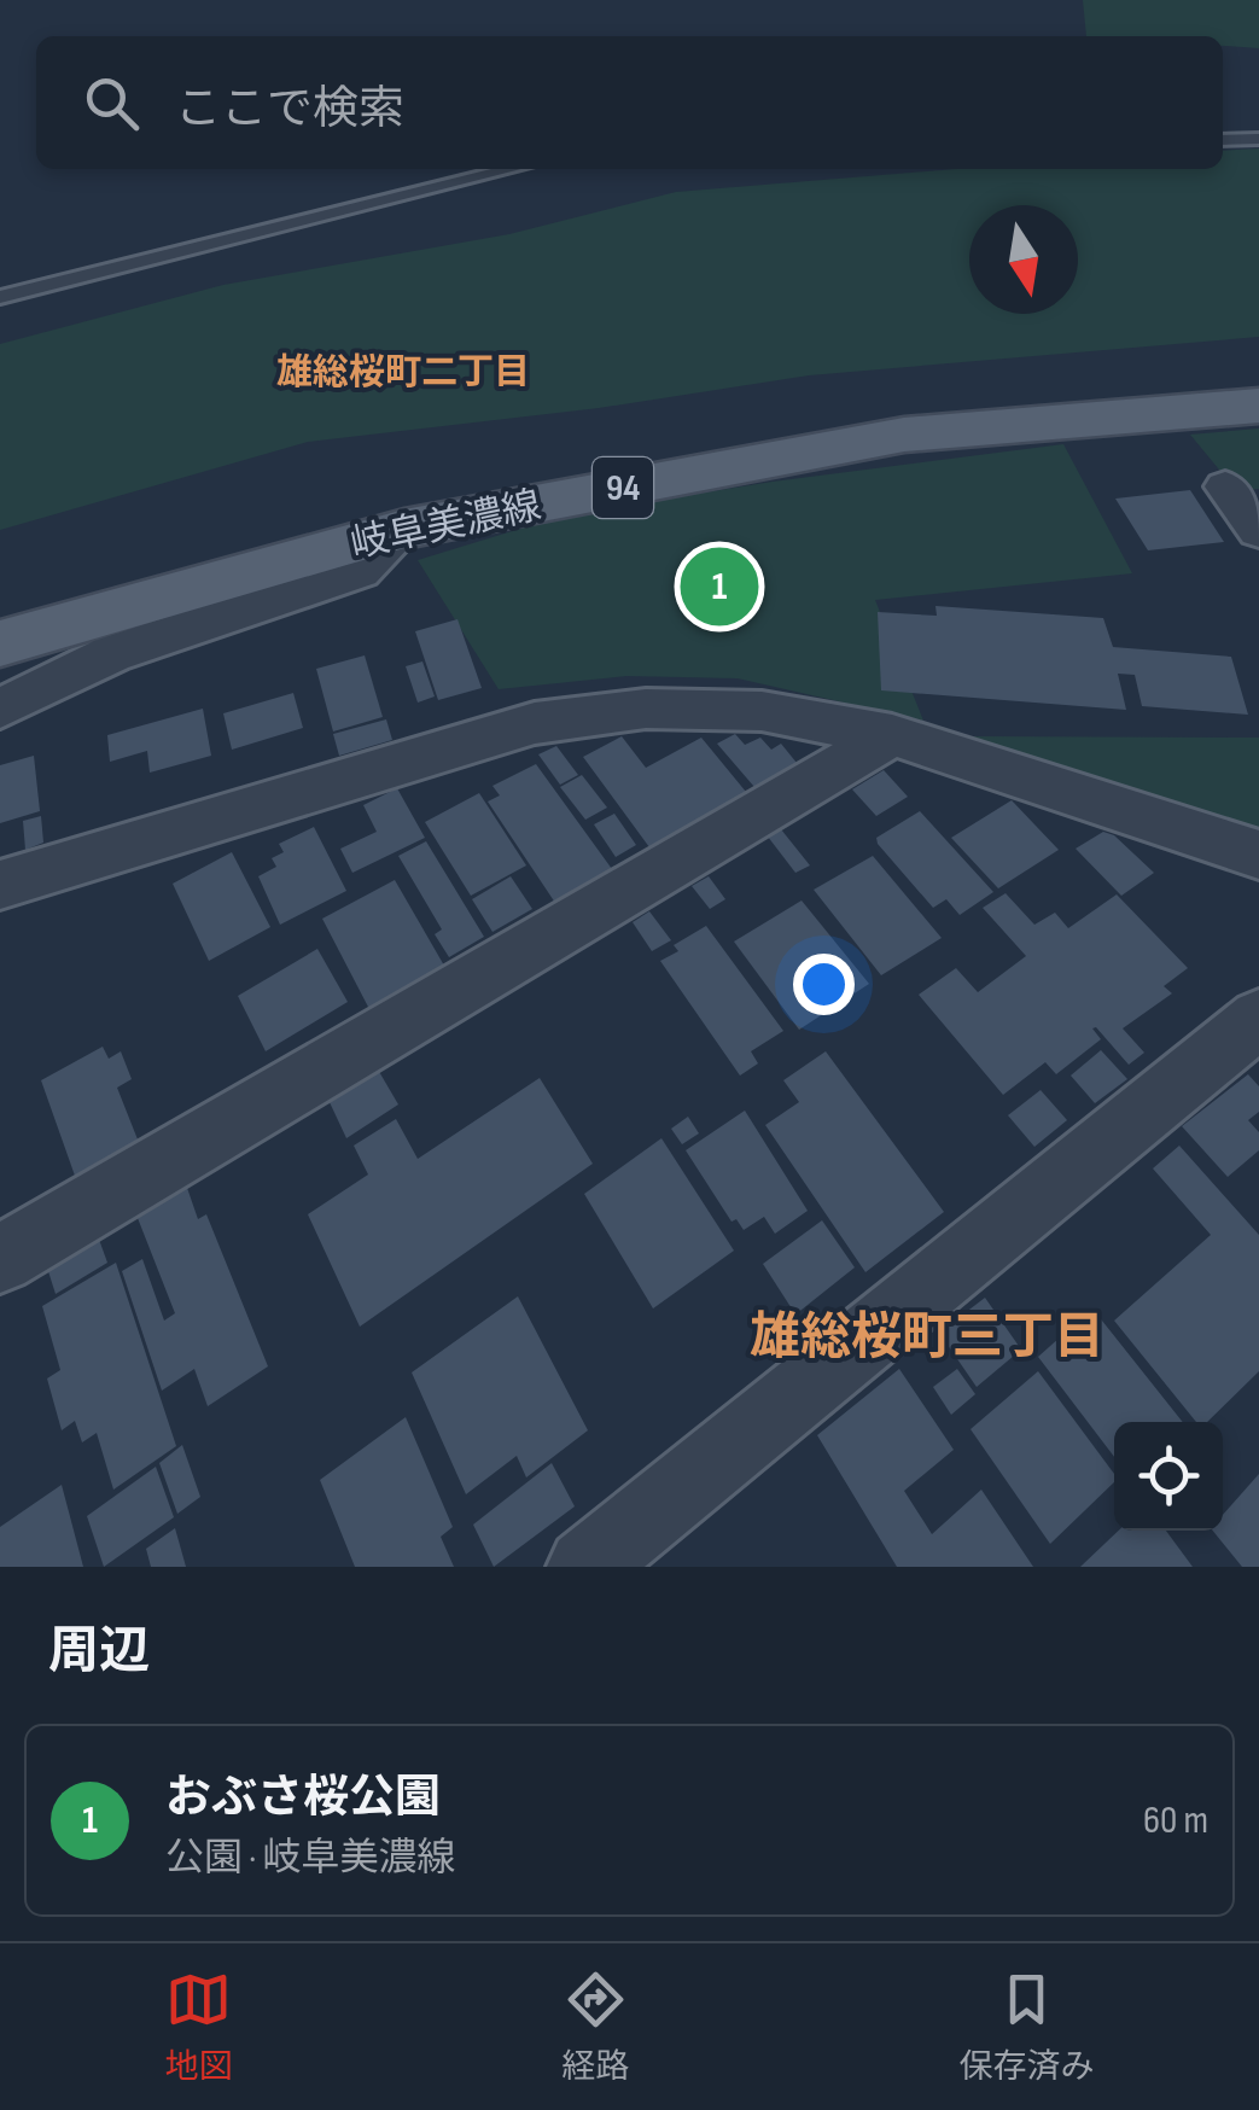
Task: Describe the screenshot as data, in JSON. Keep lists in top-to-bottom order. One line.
{"streets":{"main road":["94","岐阜美濃線"]},"districts":["雄総桜町二丁目","雄総桜町三丁目"],"north":"bottom","page":{"search":"ここで検索","pins":"1","heading":"周辺","list":[{"mark":"1","name":"おぶさ桜公園","note":"公園 · 岐阜美濃線","value":"60 m"}],"nav":["地図","経路","保存済み"]}}
